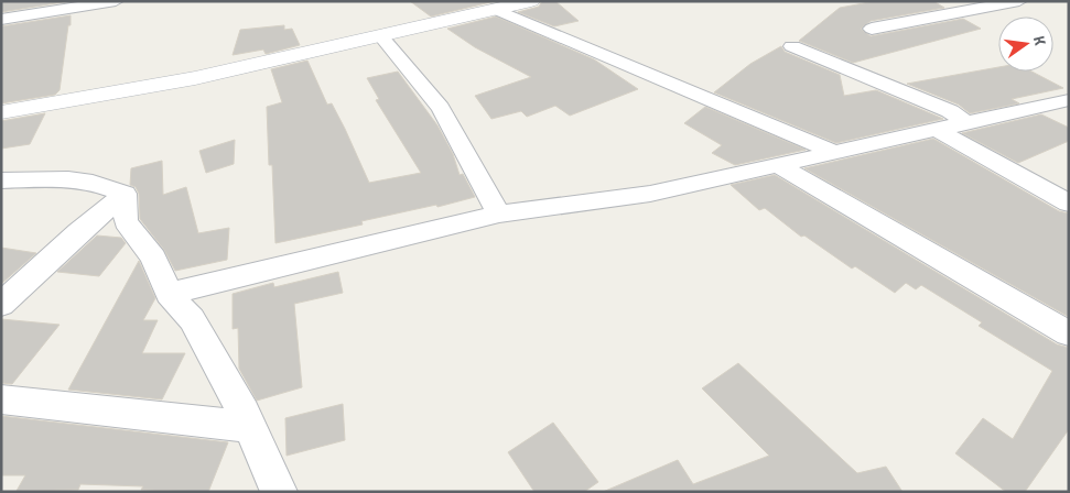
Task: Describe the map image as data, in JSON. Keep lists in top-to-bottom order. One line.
{"north":"right"}
